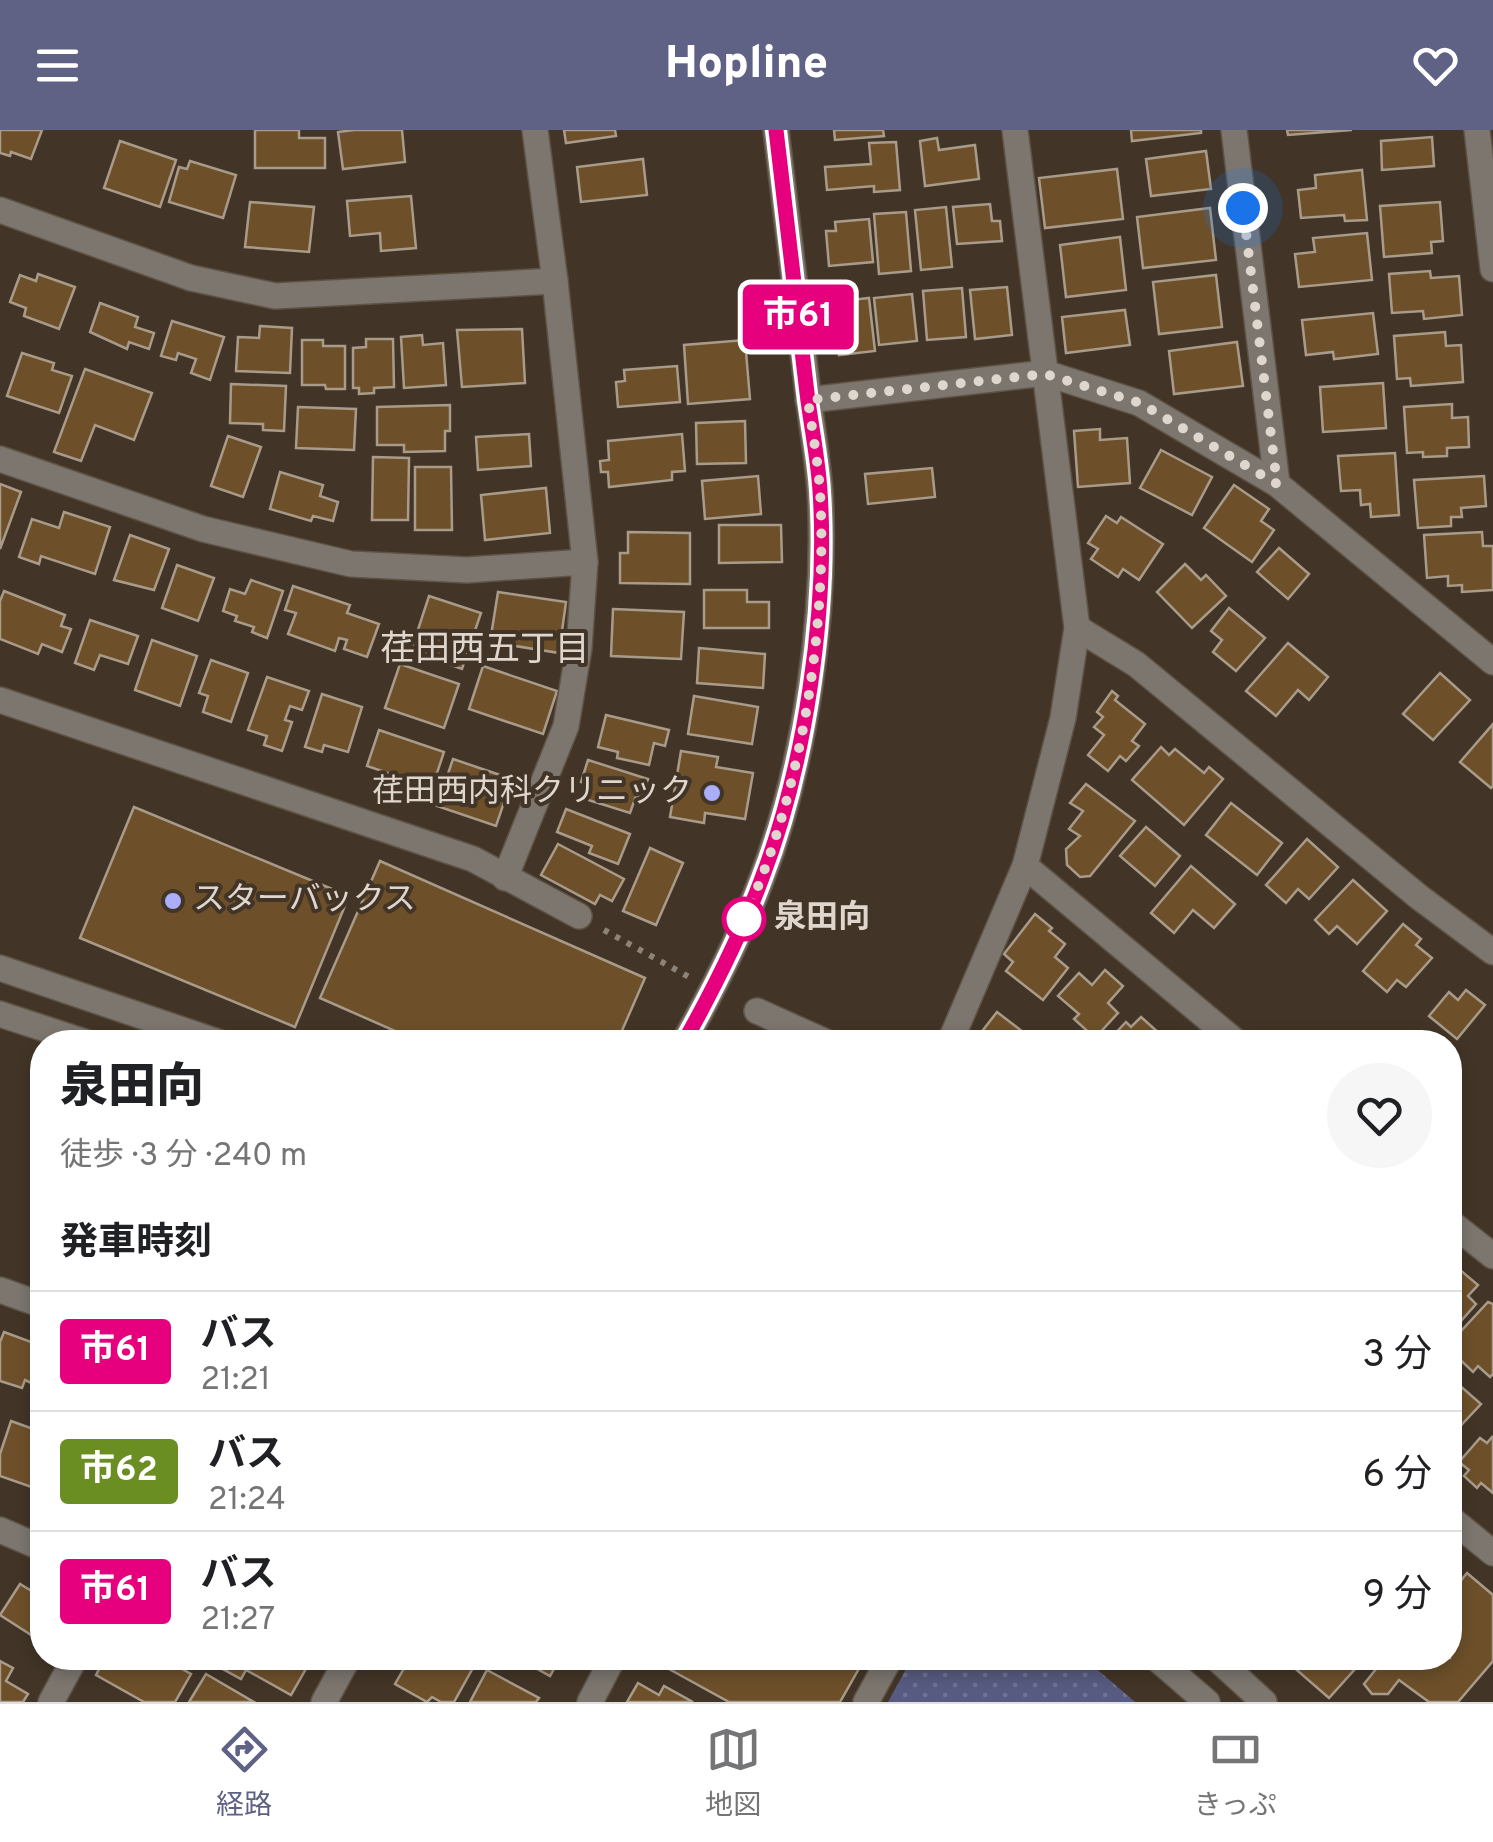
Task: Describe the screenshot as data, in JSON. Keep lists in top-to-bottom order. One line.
{"districts":["荏田西五丁目"],"places":["荏田西内科クリニック","スターバックス","泉田向"],"lines":["bus line 市61"],"page":{"header":"Hopline","on_map":"市61","heading":[["泉田向","徒歩 · 3 分 · 240 m"],"発車時刻"],"list":[{"mark":"市61","name":"バス","note":"21:21","value":"3 分"},{"mark":"市62","name":"バス","note":"21:24","value":"6 分"},{"mark":"市61","name":"バス","note":"21:27","value":"9 分"}],"tabs":["経路","地図","きっぷ"]}}
